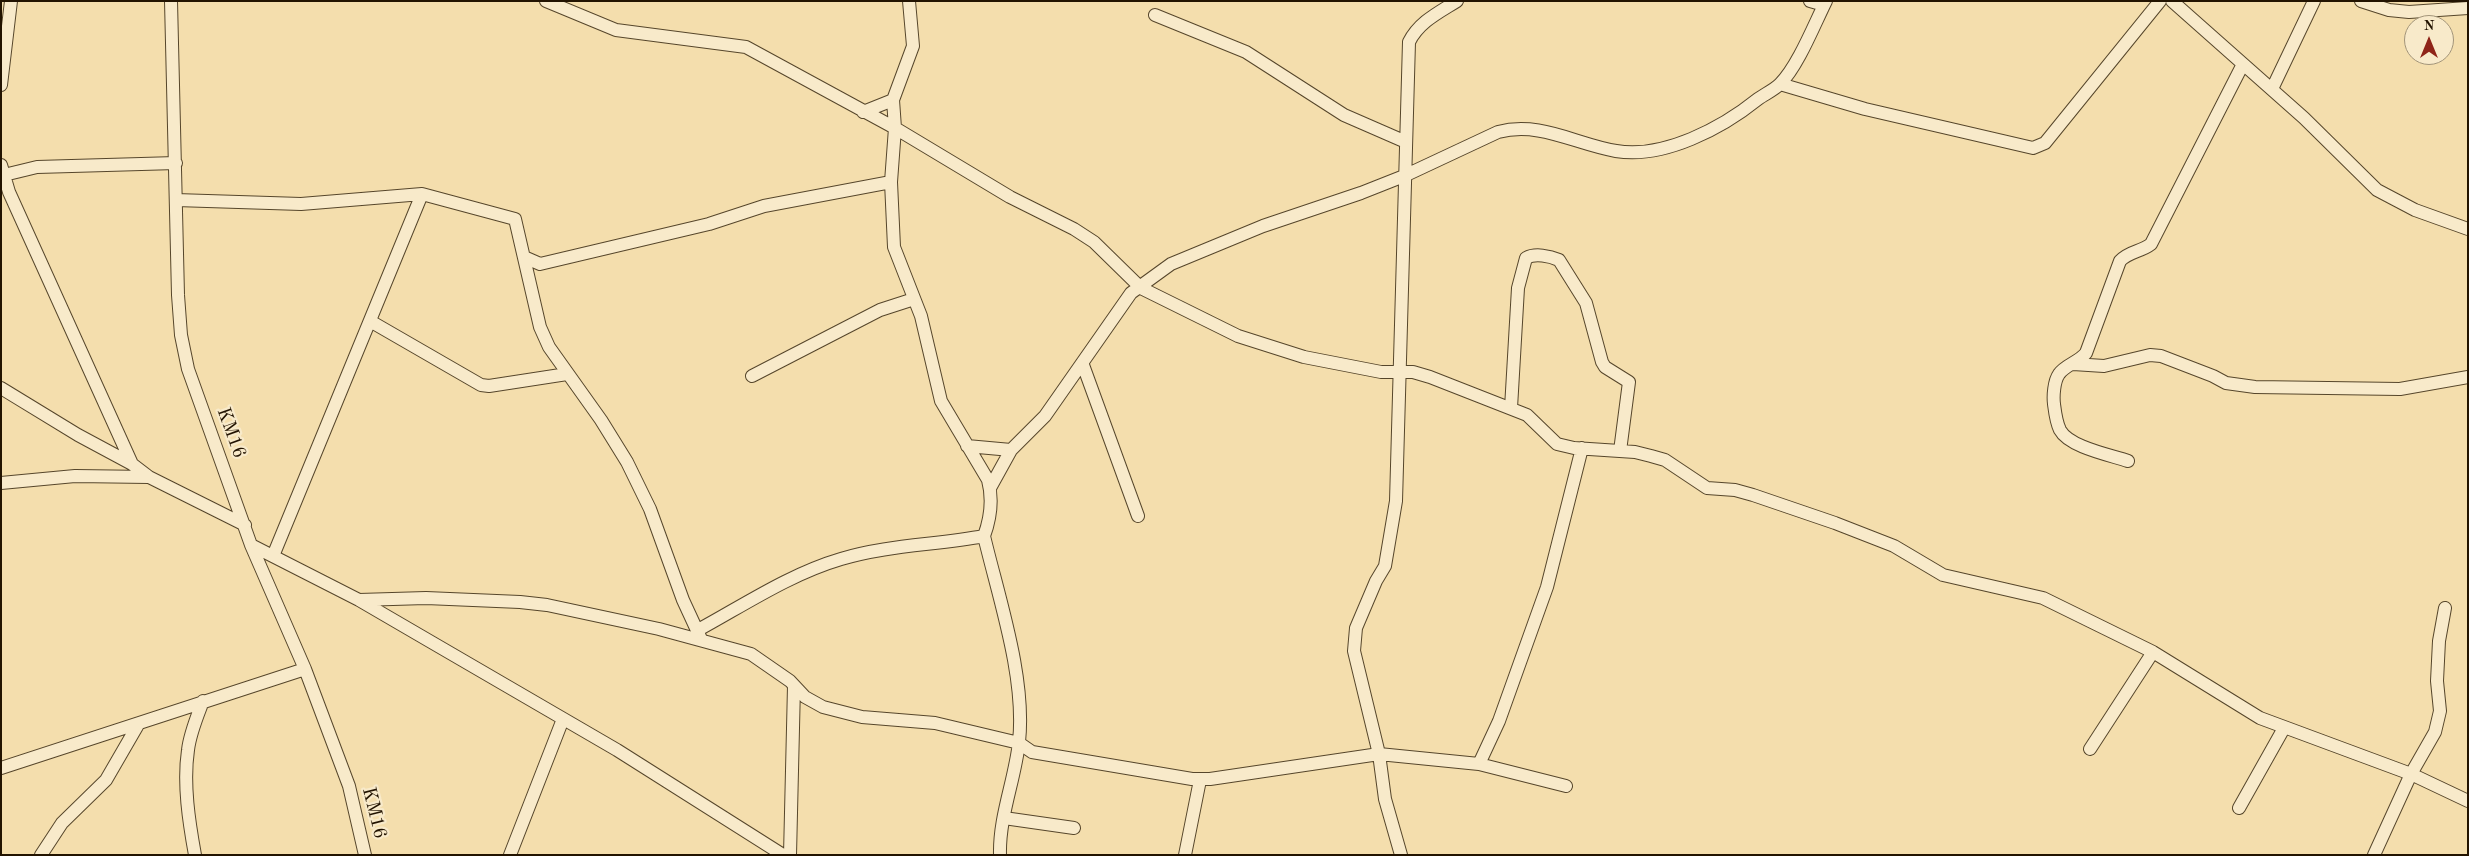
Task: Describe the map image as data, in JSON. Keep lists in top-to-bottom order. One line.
{"streets":{"street":["KM16"]},"north":"top"}
